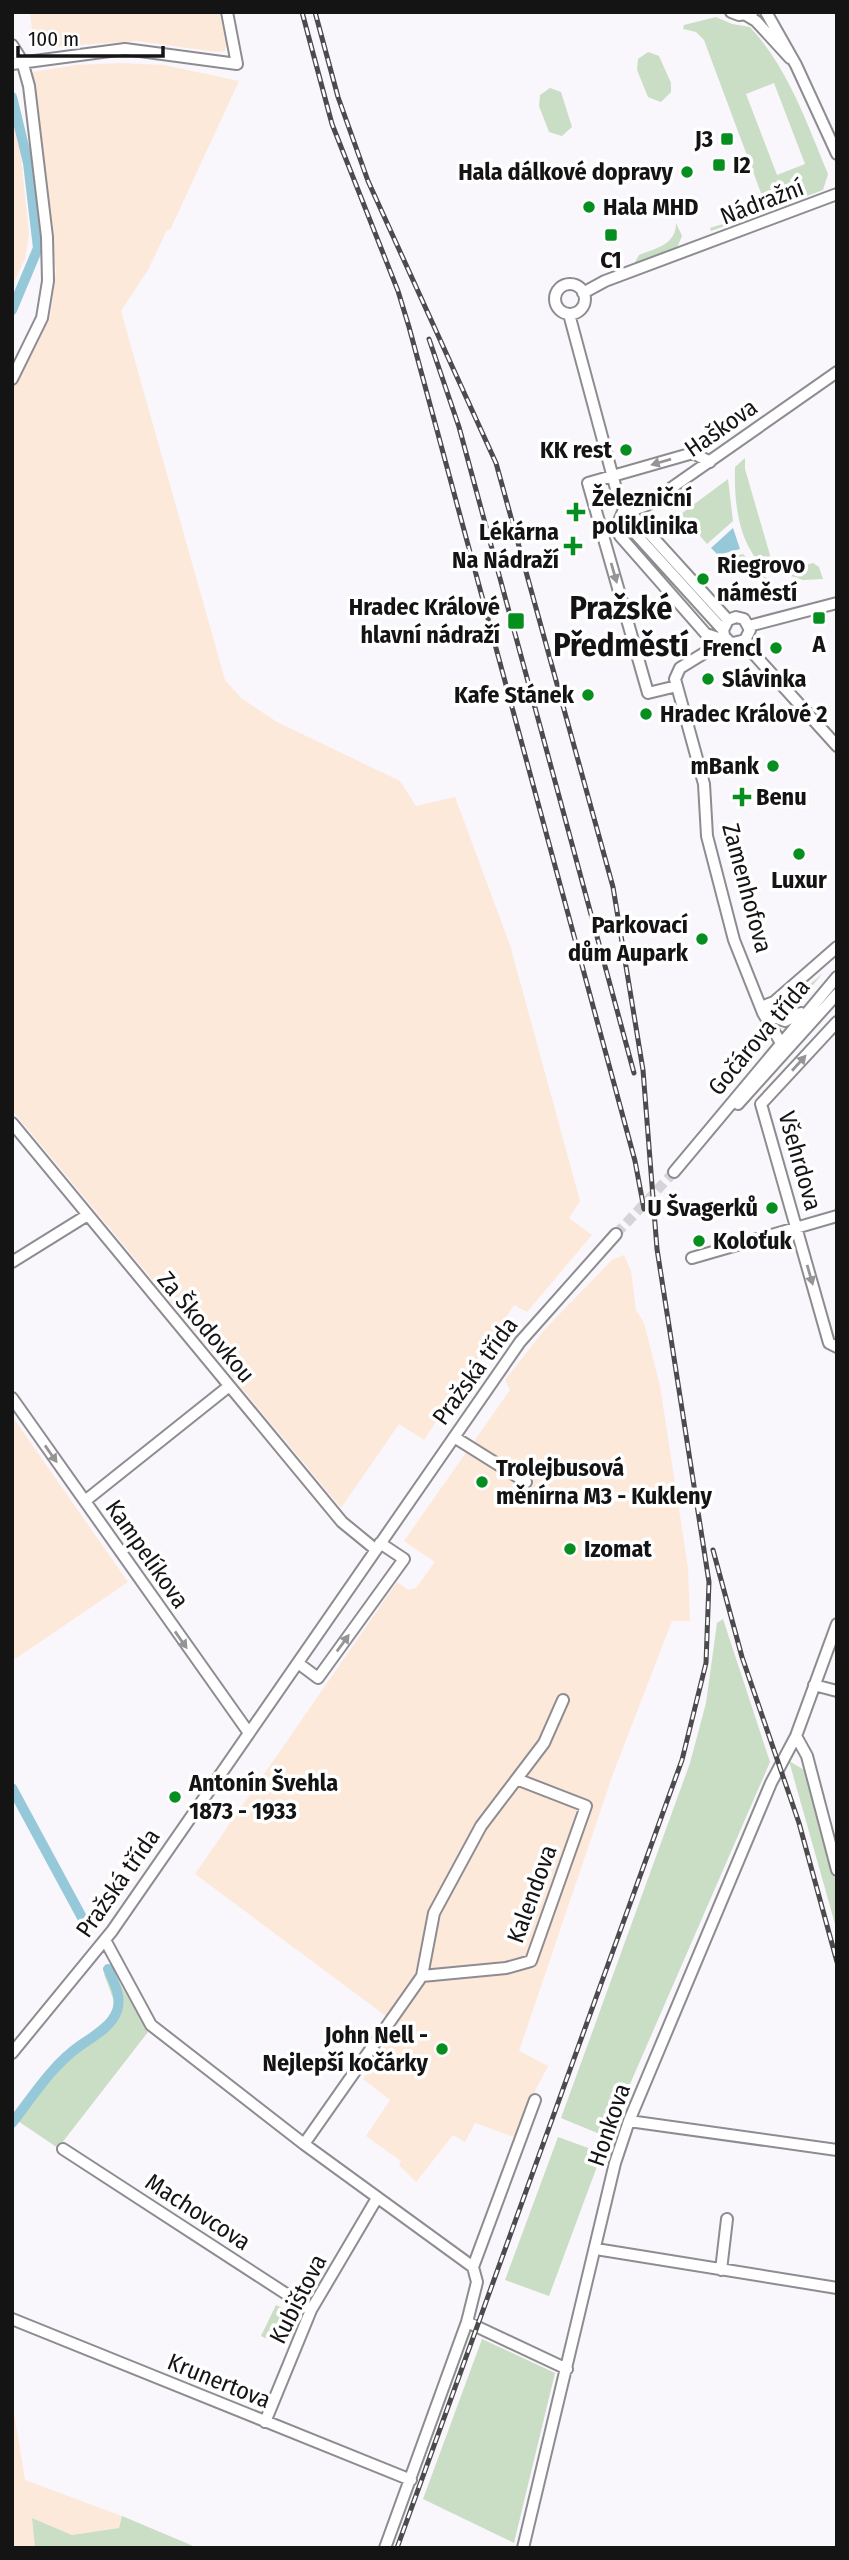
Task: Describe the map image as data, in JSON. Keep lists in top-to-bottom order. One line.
{"streets":{"street":["Nádražní","Haškova","Zamenhofova","Gočárova třída","Všehrdova","Za Škodovkou","Pražská třída","Kampelíkova","Kalendova","Honkova","Machovcova","Kubištova","Krunertova"]},"crossings":[["Zamenhofova","Gočárova třída"],["Gočárova třída","Všehrdova"],["Za Škodovkou","Pražská třída"],["Pražská třída","Kampelíkova"],["Machovcova","Kubištova"],["Kubištova","Krunertova"]],"one_way":["Všehrdova","Kampelíkova"],"districts":["Pražské Předměstí"],"places":{"transit":["J3","I2","C1","A","Hradec Králové hlavní nádraží"],"other":["Hala dálkové dopravy","Hala MHD","KK rest","Riegrovo náměstí","Frencl","Slávinka","Kafe Stánek","Hradec Králové 2","mBank","Luxur","Parkovací dům Aupark","U Švagerků","Koloťuk","Trolejbusová měnírna M3 - Kukleny","Izomat","Antonín Švehla 1873 - 1933","John Nell - Nejlepší kočárky"],"health":["Železniční poliklinika","Lékárna Na Nádraží","Benu"]},"scale_bar":"100 m"}
